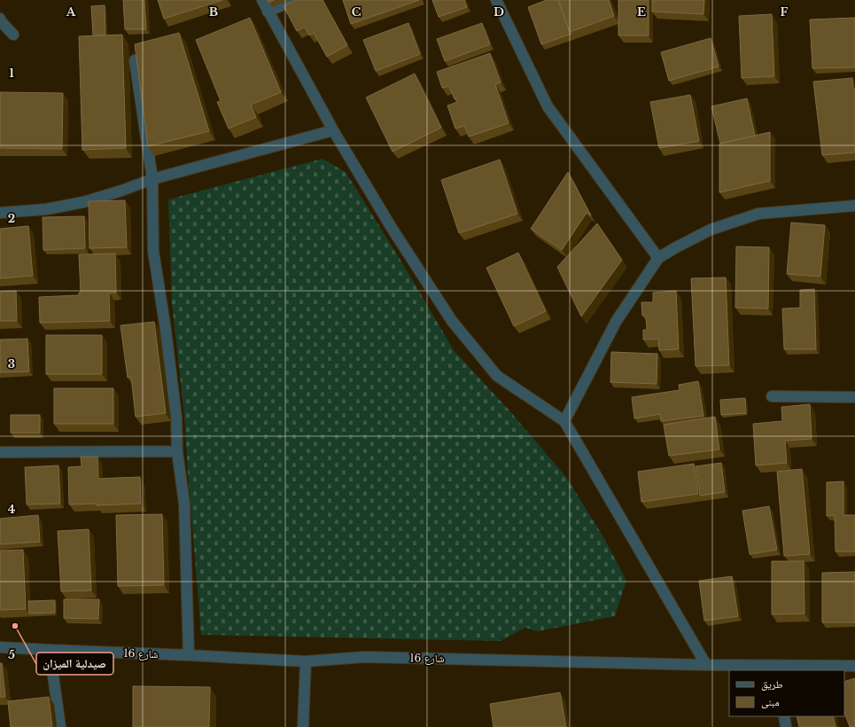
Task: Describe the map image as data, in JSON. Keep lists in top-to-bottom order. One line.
{"streets":{"street":["شارع 16"]},"places":["صيدلية الميزان"],"legend":["طريق","مبنى"],"grid":{"columns":["A","B","C","D","E","F"],"rows":["1","2","3","4","5"]}}
